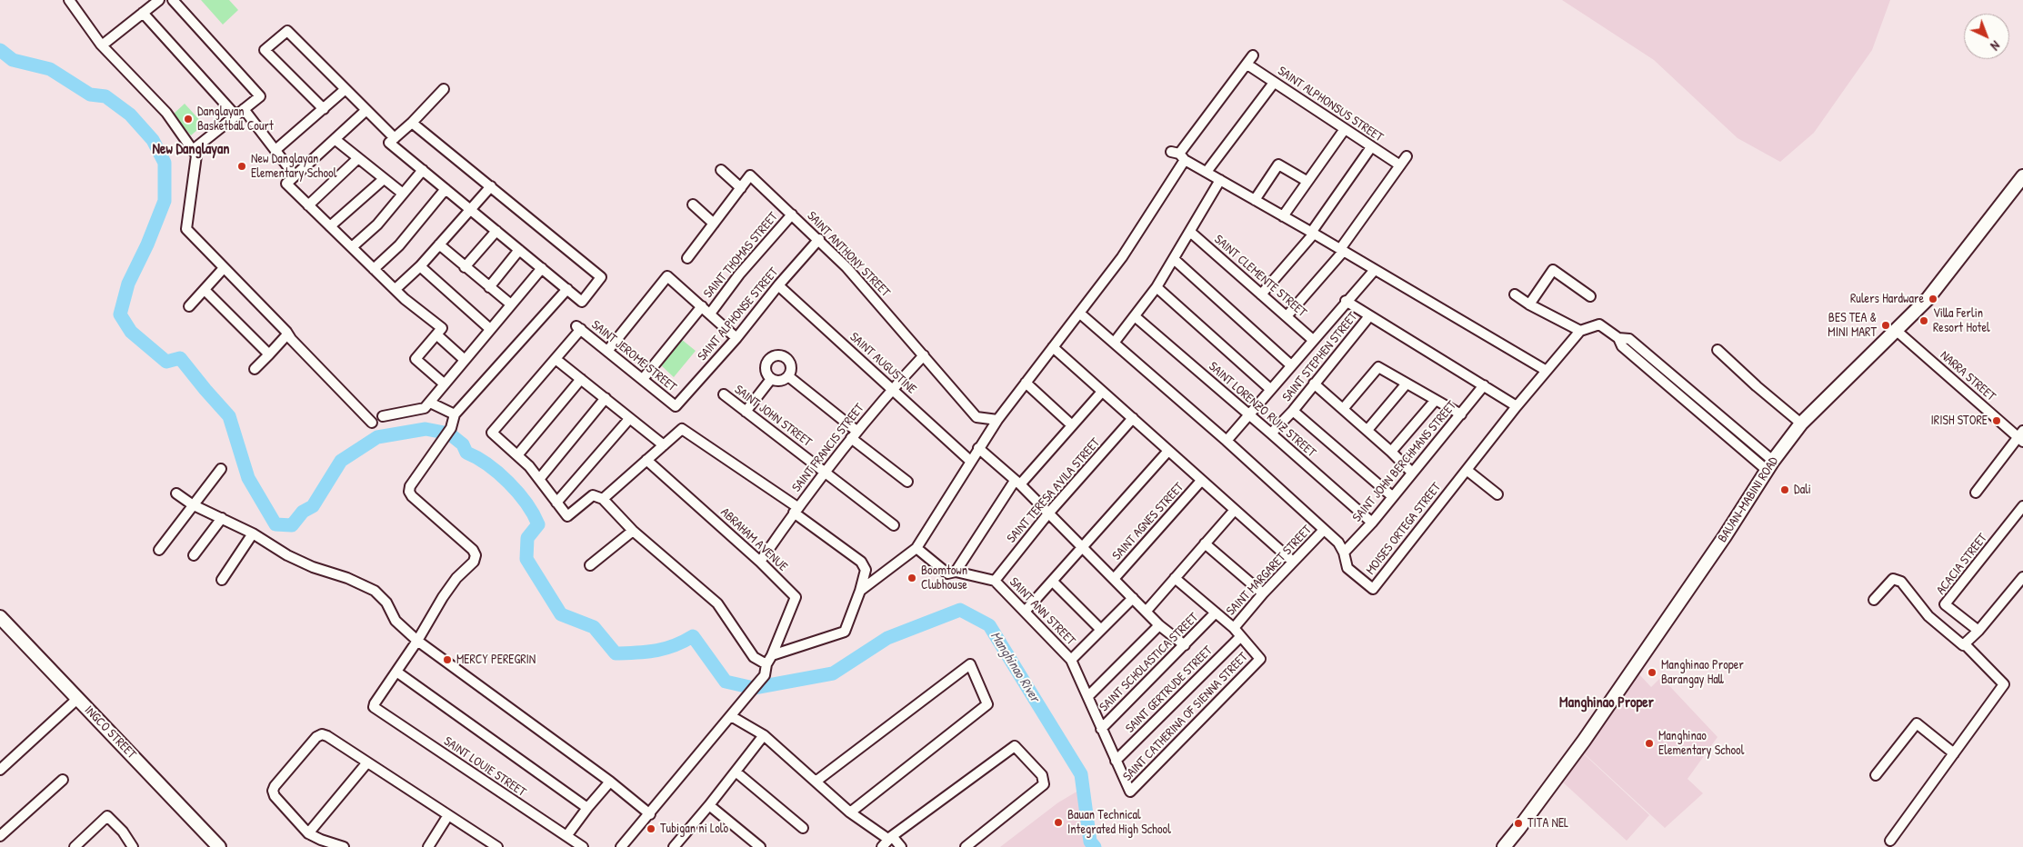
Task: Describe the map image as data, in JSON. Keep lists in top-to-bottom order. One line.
{"streets":{"main road":["BAUAN-MABINI ROAD","INGCO STREET"],"street":["SAINT ALPHONSUS STREET","SAINT ANTHONY STREET","SAINT THOMAS STREET","SAINT CLEMENTE STREET","SAINT ALPHONSE STREET","SAINT JEROME STREET","SAINT STEPHEN STREET","SAINT AUGUSTINE","NARRA STREET","SAINT LORENZO RUIZ STREET","SAINT JOHN STREET","SAINT FRANCIS STREET","SAINT JOHN BERCHMANS STREET","SAINT TERESA AVILA STREET","SAINT AGNES STREET","MOISES ORTEGA STREET","ABRAHAM AVENUE","ACACIA STREET","SAINT MARGARET STREET","SAINT ANN STREET","SAINT SCHOLASTICA STREET","SAINT GERTRUDE STREET","SAINT CATHERINA OF SIENNA STREET","SAINT LOUIE STREET"]},"crossings":[["SAINT ANTHONY STREET","SAINT THOMAS STREET"],["SAINT ANTHONY STREET","SAINT ALPHONSE STREET"],["SAINT ANTHONY STREET","SAINT FRANCIS STREET"],["SAINT ALPHONSE STREET","SAINT JEROME STREET"],["SAINT ALPHONSE STREET","SAINT AUGUSTINE"],["SAINT STEPHEN STREET","SAINT LORENZO RUIZ STREET"],["SAINT AUGUSTINE","SAINT FRANCIS STREET"],["NARRA STREET","BAUAN-MABINI ROAD"],["SAINT LORENZO RUIZ STREET","SAINT JOHN BERCHMANS STREET"],["SAINT JOHN STREET","SAINT FRANCIS STREET"],["SAINT FRANCIS STREET","ABRAHAM AVENUE"],["SAINT JOHN BERCHMANS STREET","MOISES ORTEGA STREET"],["SAINT TERESA AVILA STREET","SAINT ANN STREET"],["MOISES ORTEGA STREET","SAINT MARGARET STREET"],["SAINT ANN STREET","SAINT SCHOLASTICA STREET"],["SAINT ANN STREET","SAINT GERTRUDE STREET"],["SAINT ANN STREET","SAINT CATHERINA OF SIENNA STREET"],["SAINT GERTRUDE STREET","SAINT CATHERINA OF SIENNA STREET"]],"districts":["New Danglayan","Manghinao Proper"],"water":["Manghinao River"],"places":["Danglayan Basketball Court","New Danglayan Elementary School","Rulers Hardware","Villa Ferlin Resort Hotel","BES TEA & MINI MART","IRISH STORE","Dali","Boomtown Clubhouse","MERCY PEREGRIN","Manghinao Proper Barangay Hall","Manghinao Elementary School","Bauan Technical Integrated High School","TITA NEL","Tubigan ni Lolo"],"north":"bottom right"}
